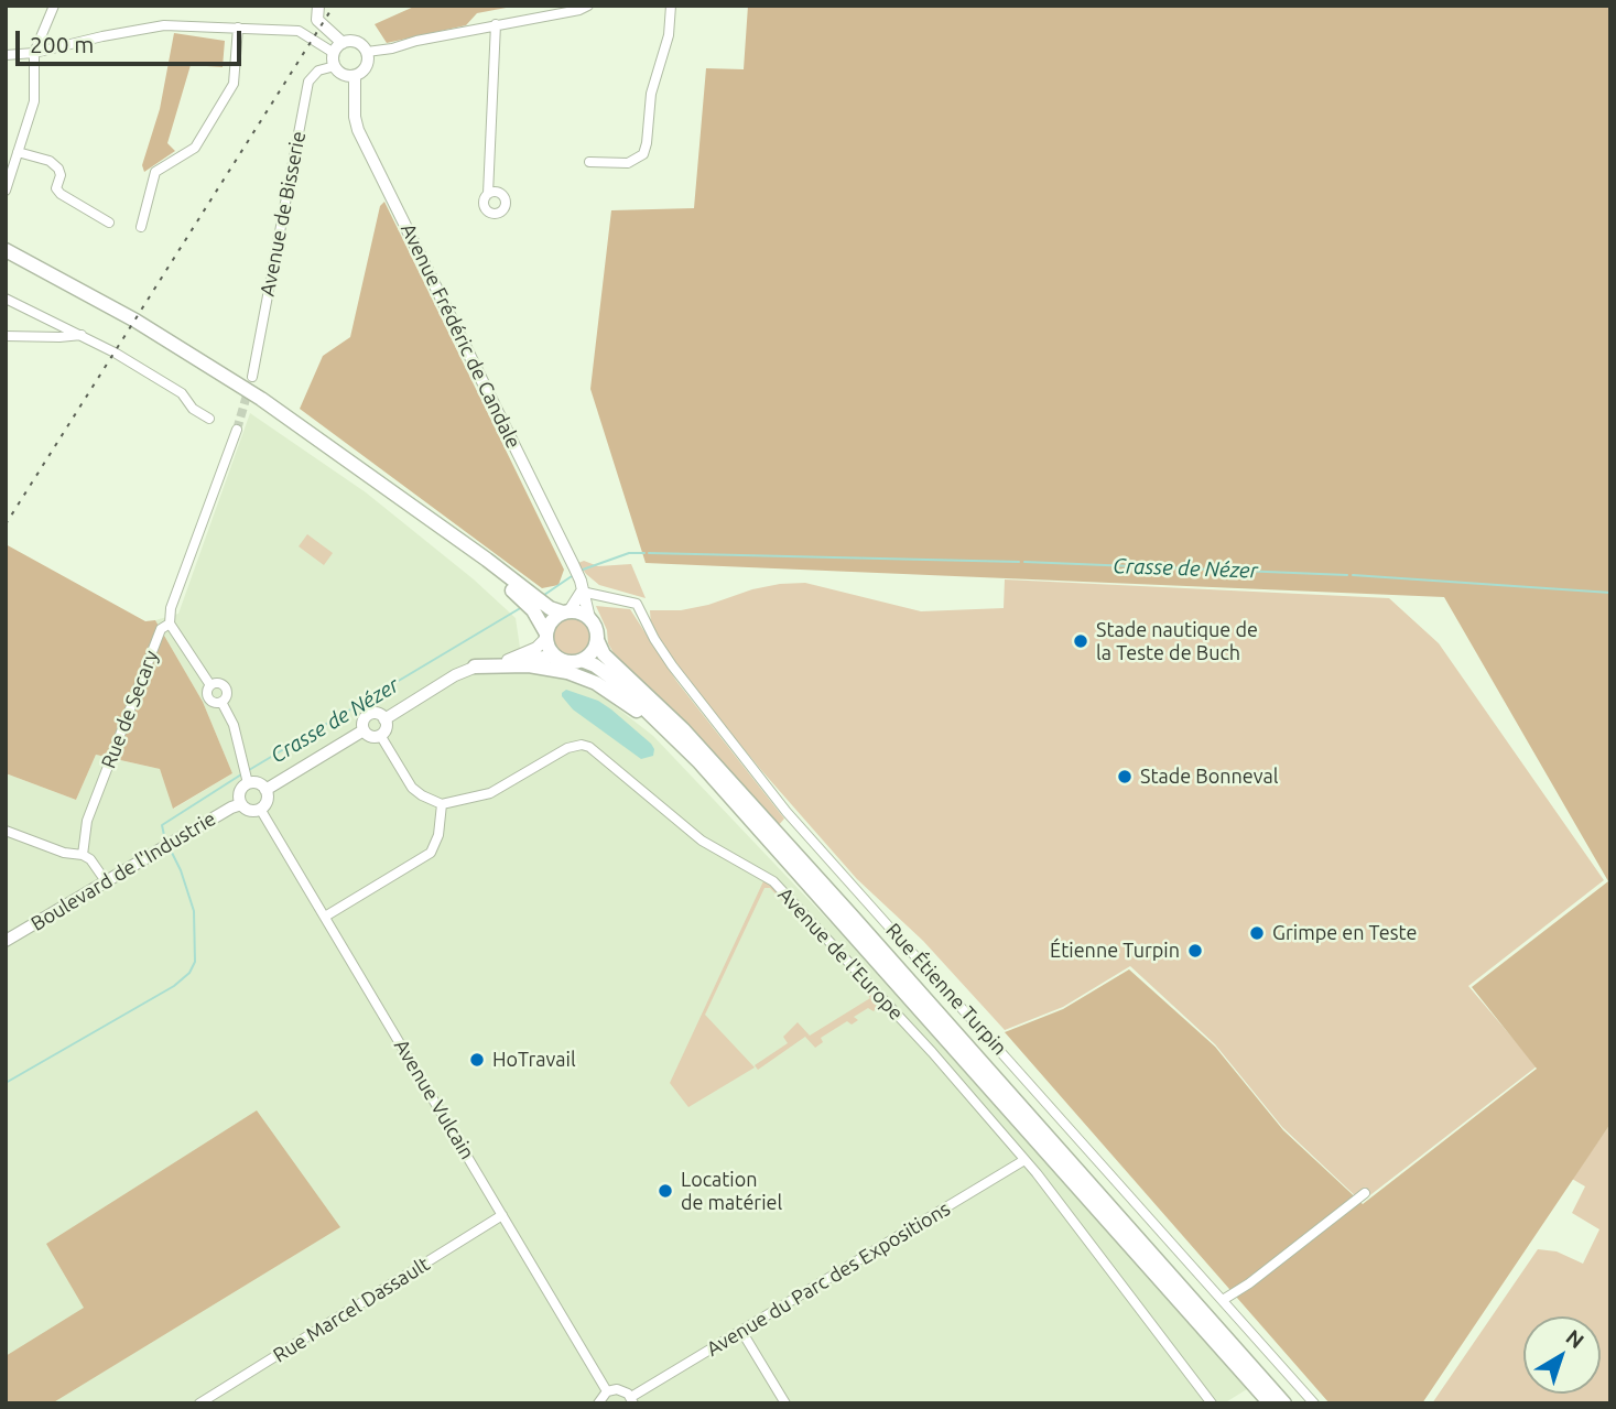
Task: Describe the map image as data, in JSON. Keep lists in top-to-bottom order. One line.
{"streets":{"street":["Avenue de Bisserie","Avenue Frédéric de Candale","Rue de Secary","Boulevard de l'Industrie","Avenue de l'Europe","Rue Étienne Turpin","Avenue Vulcain","Avenue du Parc des Expositions","Rue Marcel Dassault"]},"crossings":[["Avenue de Bisserie","Avenue Frédéric de Candale"],["Avenue Frédéric de Candale","Rue Étienne Turpin"],["Boulevard de l'Industrie","Avenue Vulcain"],["Avenue de l'Europe","Avenue du Parc des Expositions"],["Avenue Vulcain","Rue Marcel Dassault"]],"water":["Crasse de Nézer"],"places":["Stade nautique de la Teste de Buch","Stade Bonneval","Grimpe en Teste","Étienne Turpin","HoTravail","Location de matériel"],"scale_bar":"200 m","north":"top right"}
